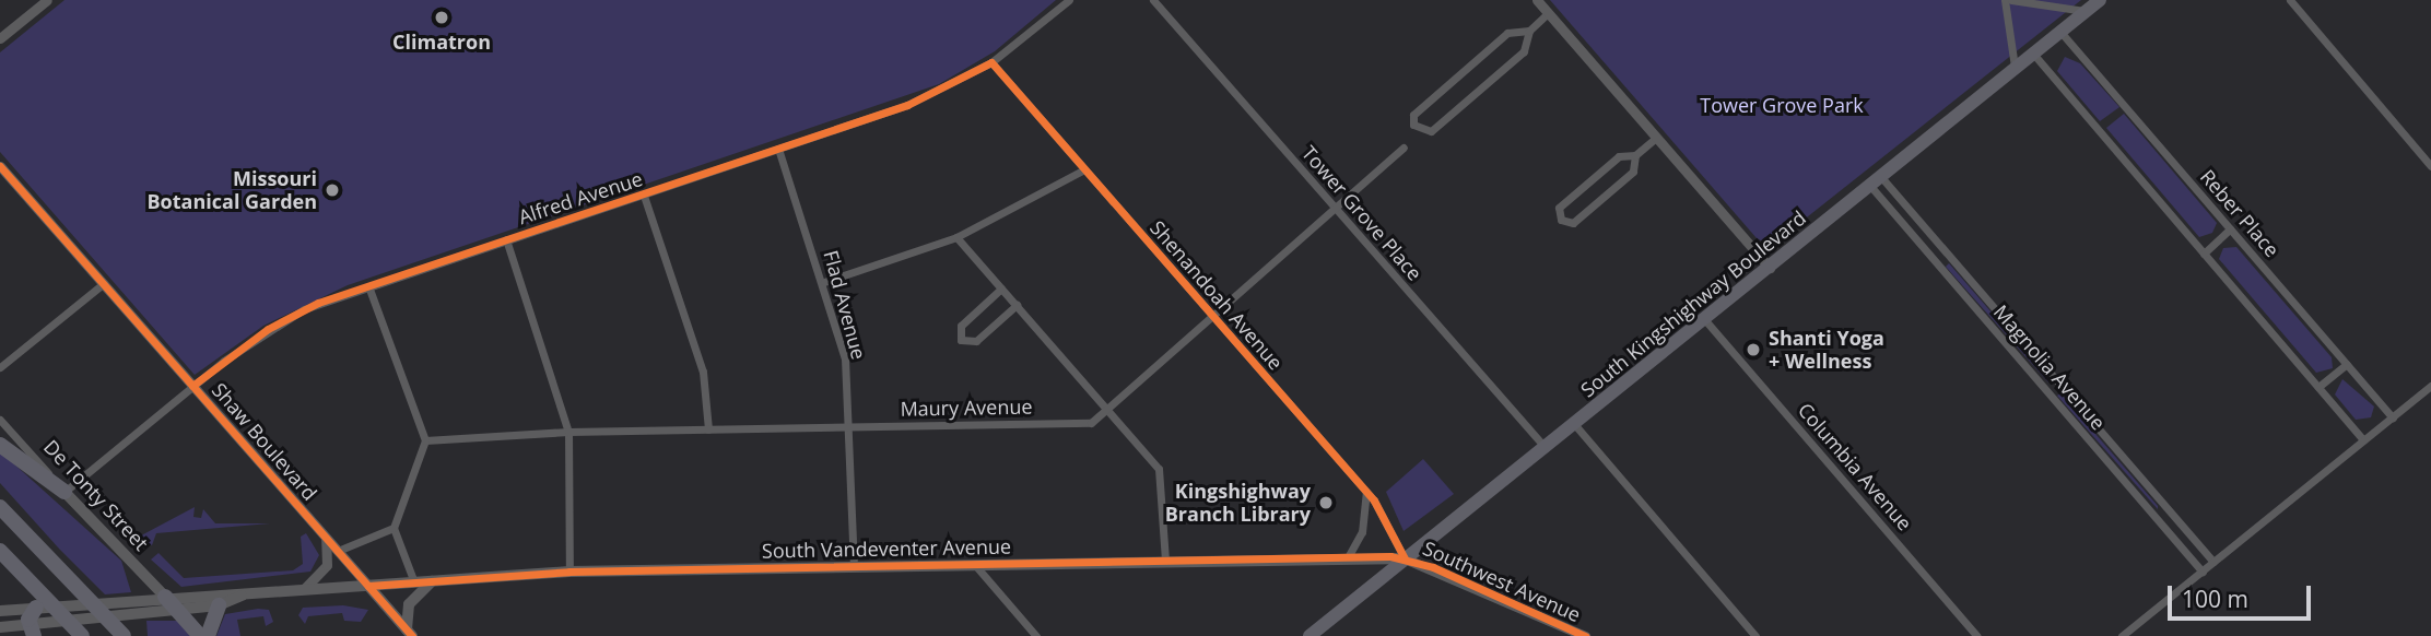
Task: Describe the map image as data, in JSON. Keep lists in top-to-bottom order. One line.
{"streets":{"main road":["South Kingshighway Boulevard","Shaw Boulevard","De Tonty Street","South Vandeventer Avenue"],"street":["Alfred Avenue","Tower Grove Place","Reber Place","Shenandoah Avenue","Flad Avenue","Magnolia Avenue","Maury Avenue","Columbia Avenue","Southwest Avenue"]},"crossings":[["Alfred Avenue","Shenandoah Avenue"],["Alfred Avenue","Flad Avenue"],["Alfred Avenue","Shaw Boulevard"],["Alfred Avenue","De Tonty Street"],["Tower Grove Place","South Kingshighway Boulevard"],["Tower Grove Place","Maury Avenue"],["Reber Place","South Kingshighway Boulevard"],["Shenandoah Avenue","South Kingshighway Boulevard"],["Shenandoah Avenue","Maury Avenue"],["Shenandoah Avenue","South Vandeventer Avenue"],["Shenandoah Avenue","Southwest Avenue"],["South Kingshighway Boulevard","Magnolia Avenue"],["South Kingshighway Boulevard","Columbia Avenue"],["South Kingshighway Boulevard","South Vandeventer Avenue"],["South Kingshighway Boulevard","Southwest Avenue"],["Flad Avenue","Maury Avenue"],["Flad Avenue","South Vandeventer Avenue"],["Shaw Boulevard","South Vandeventer Avenue"],["De Tonty Street","South Vandeventer Avenue"],["South Vandeventer Avenue","Southwest Avenue"]],"parks":["Tower Grove Park"],"places":["Climatron","Missouri Botanical Garden","Shanti Yoga + Wellness","Kingshighway Branch Library"],"scale_bar":"100 m"}
